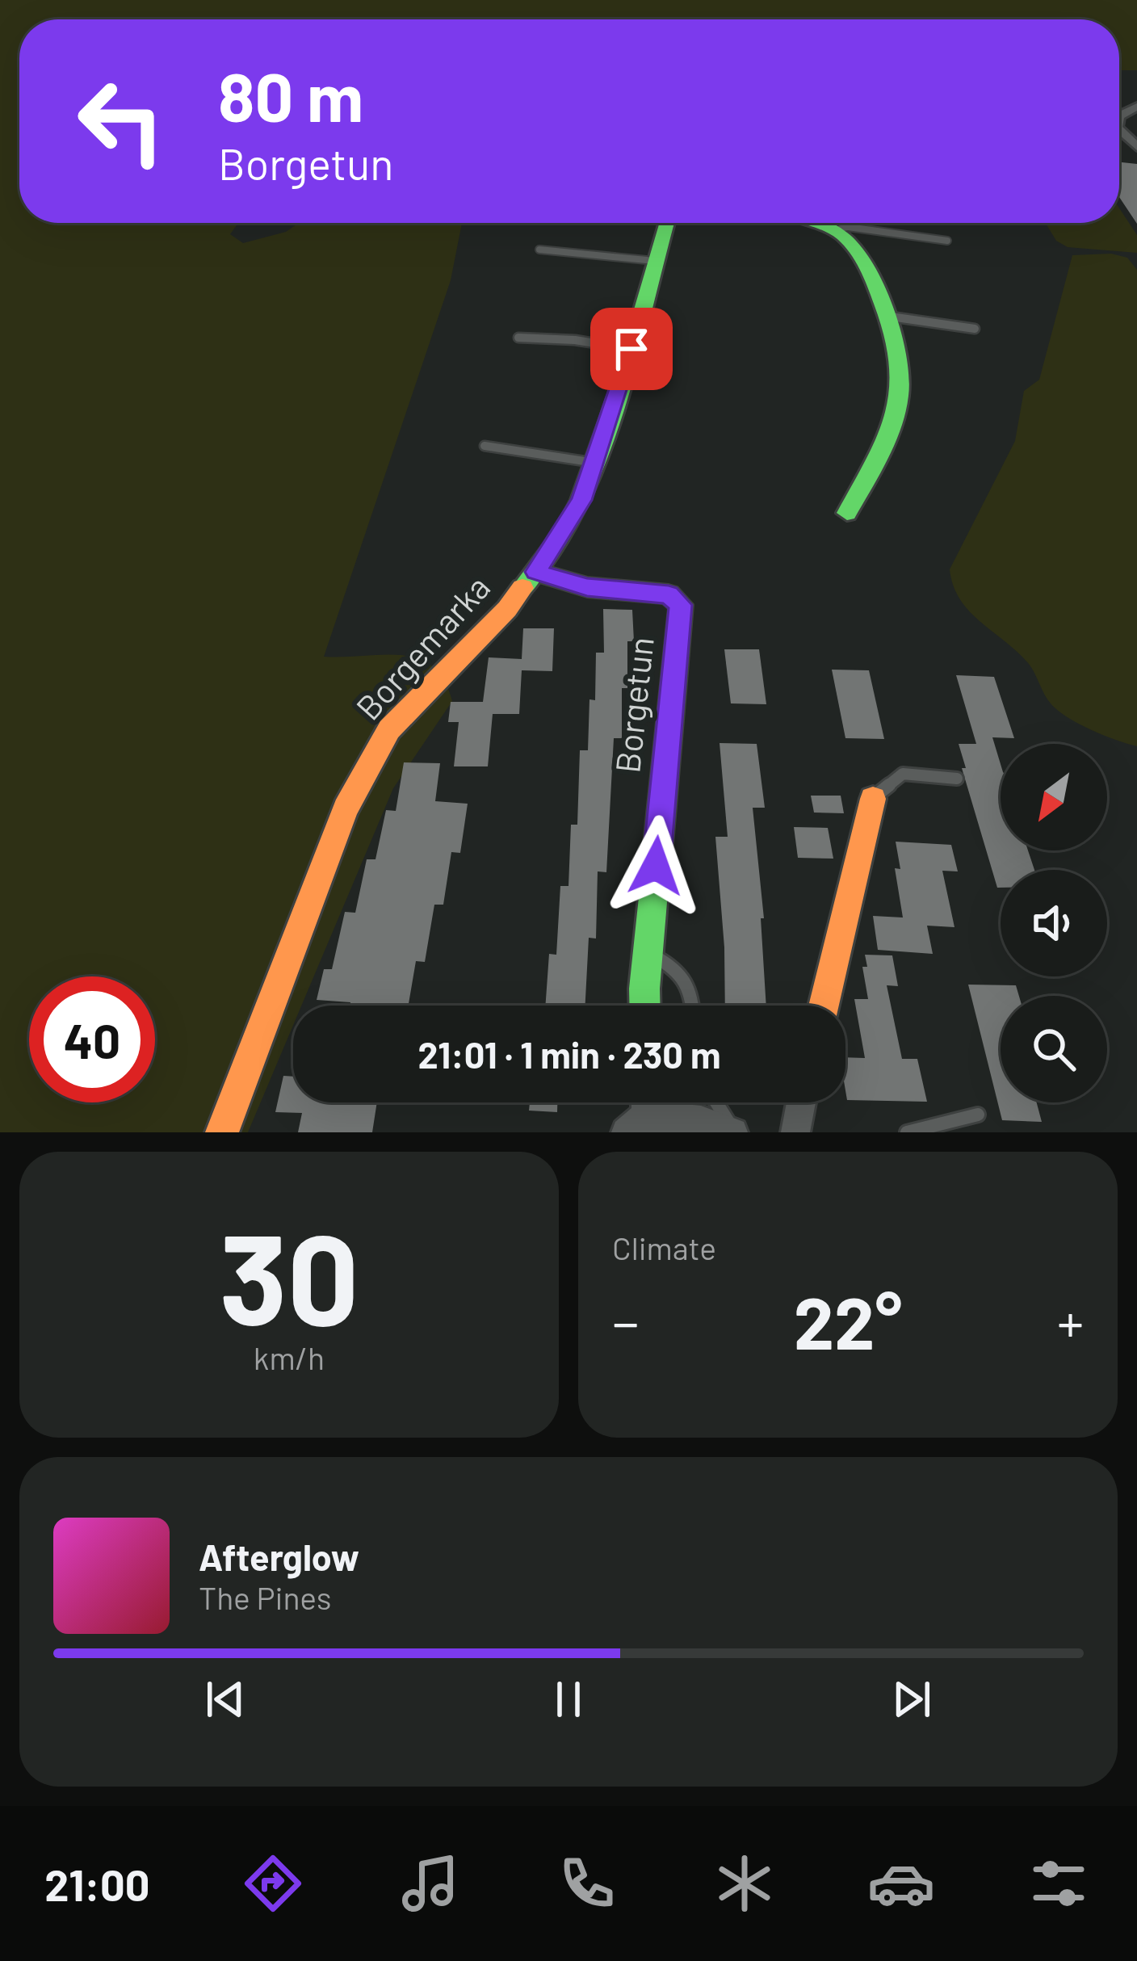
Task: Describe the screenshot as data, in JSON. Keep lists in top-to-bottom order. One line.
{"streets":{"street":["Borgemarka","Borgetun"]},"crossings":[["Borgemarka","Borgetun"]],"north":"bottom left","page":{"turn":["80 m","Borgetun"],"limit":"40","trip":"21:01 · 1 min · 230 m","tile":[["30","km/h"],"Climate"],"heat":["−","22°","+"],"song":["Afterglow","The Pines"],"tabs":"21:00"}}
